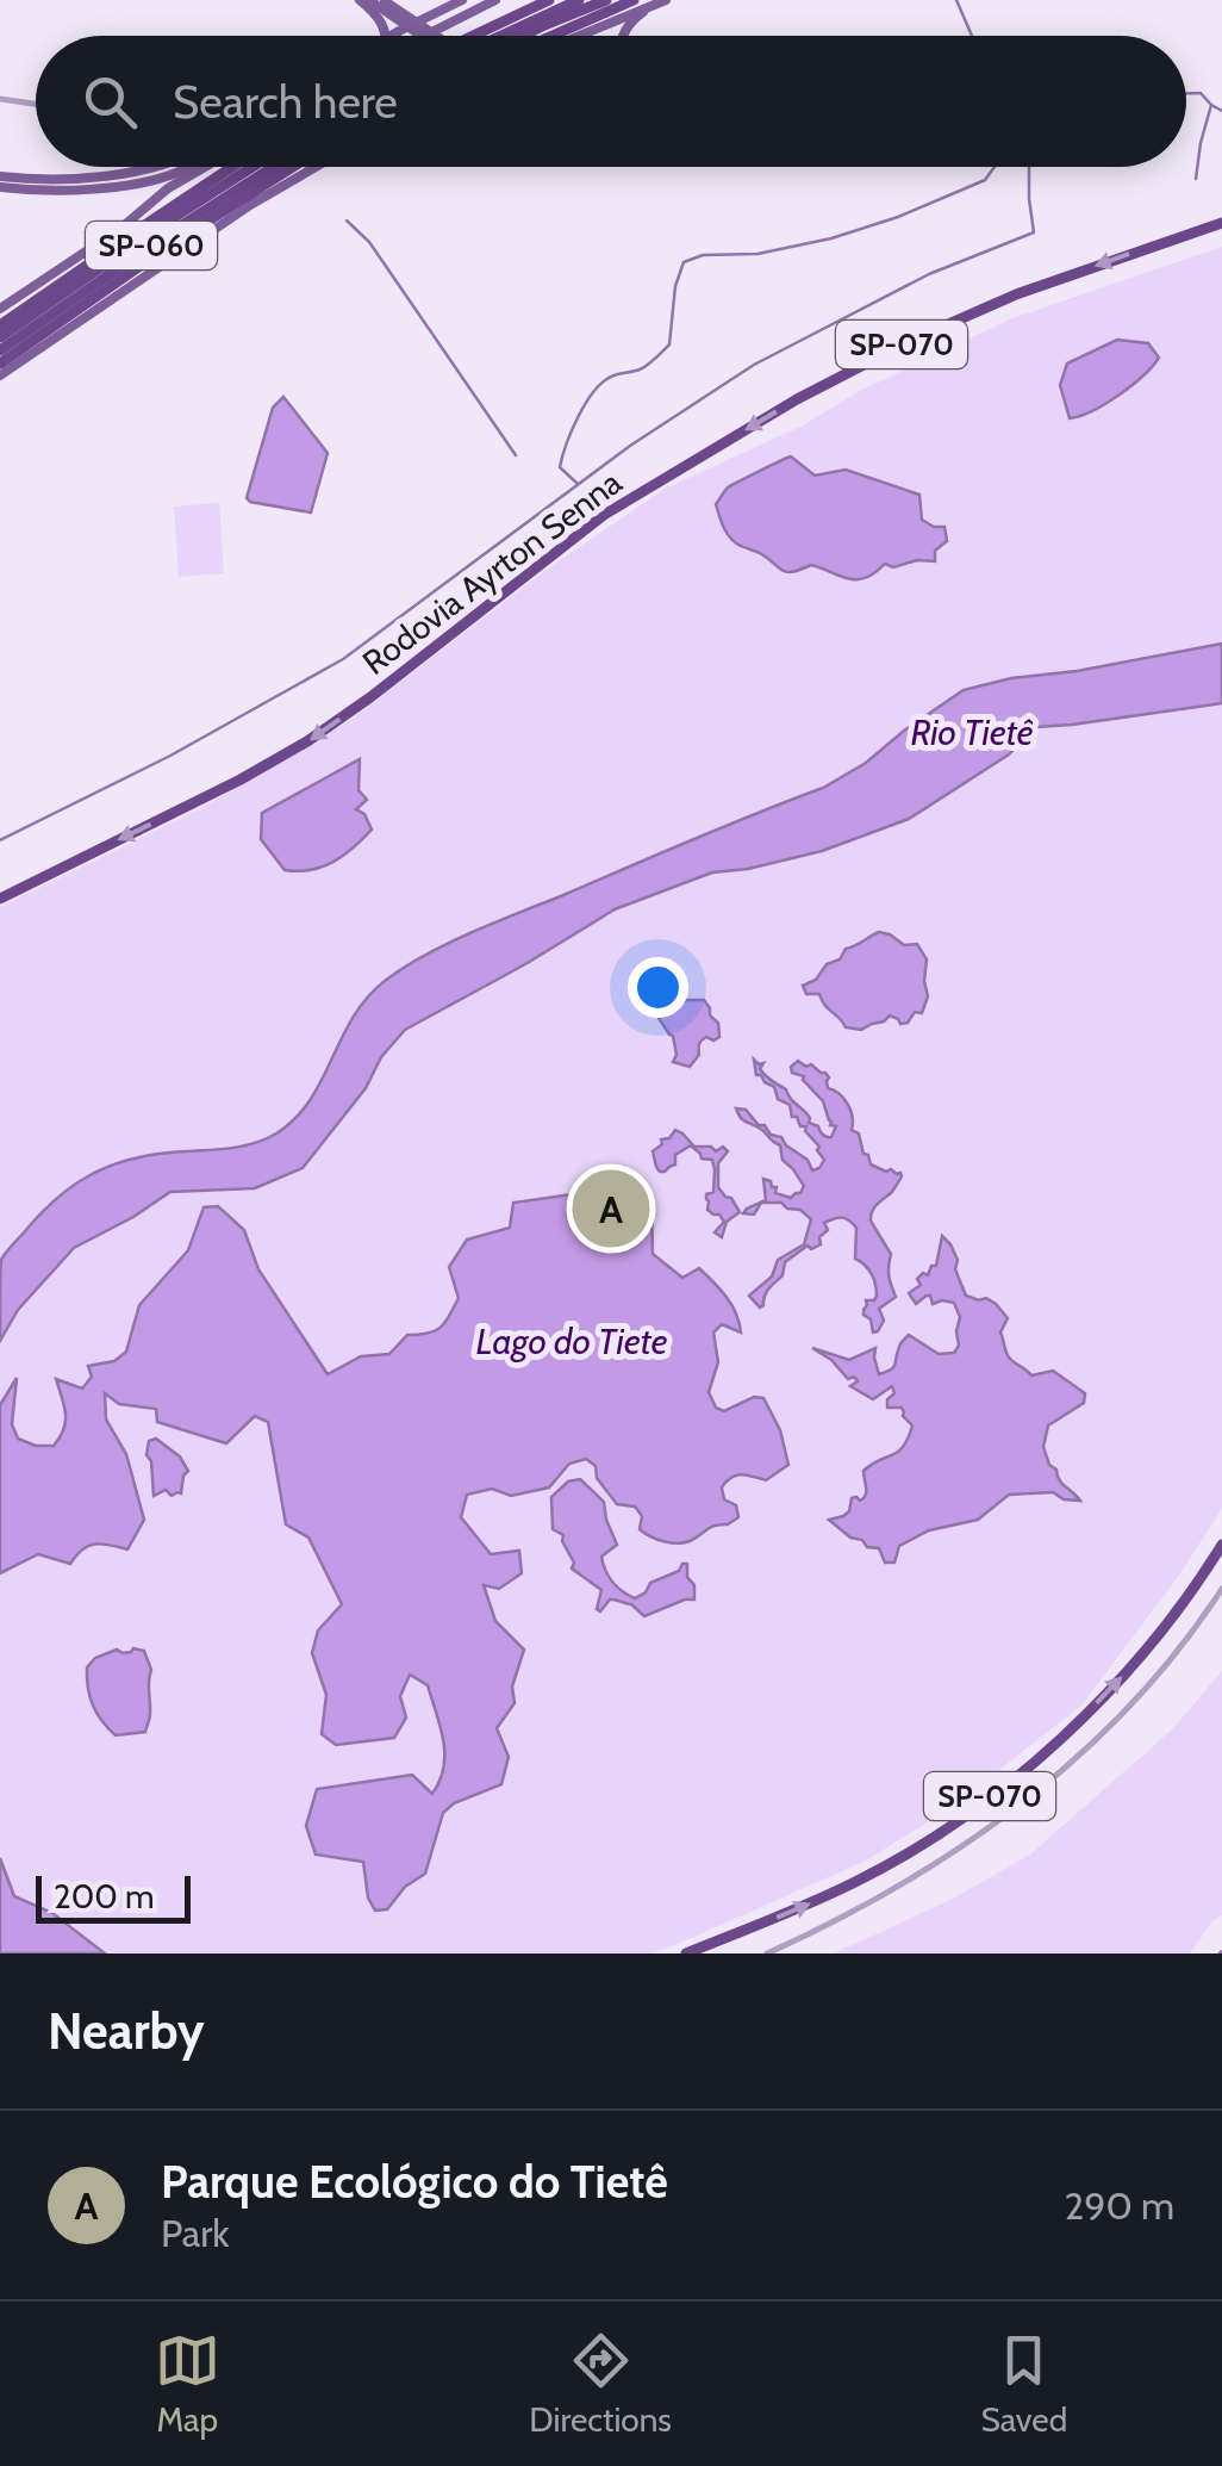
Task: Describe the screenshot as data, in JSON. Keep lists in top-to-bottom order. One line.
{"streets":{"highway":["SP-060","SP-070","Rodovia Ayrton Senna"]},"one_way":["Rodovia Ayrton Senna"],"water":["Rio Tietê","Lago do Tiete"],"scale_bar":"200 m","page":{"search":"Search here","pins":"A","scale":"200 m","heading":"Nearby","list":[{"mark":"A","name":"Parque Ecológico do Tietê","note":"Park","value":"290 m"}],"nav":["Map","Directions","Saved"]}}
